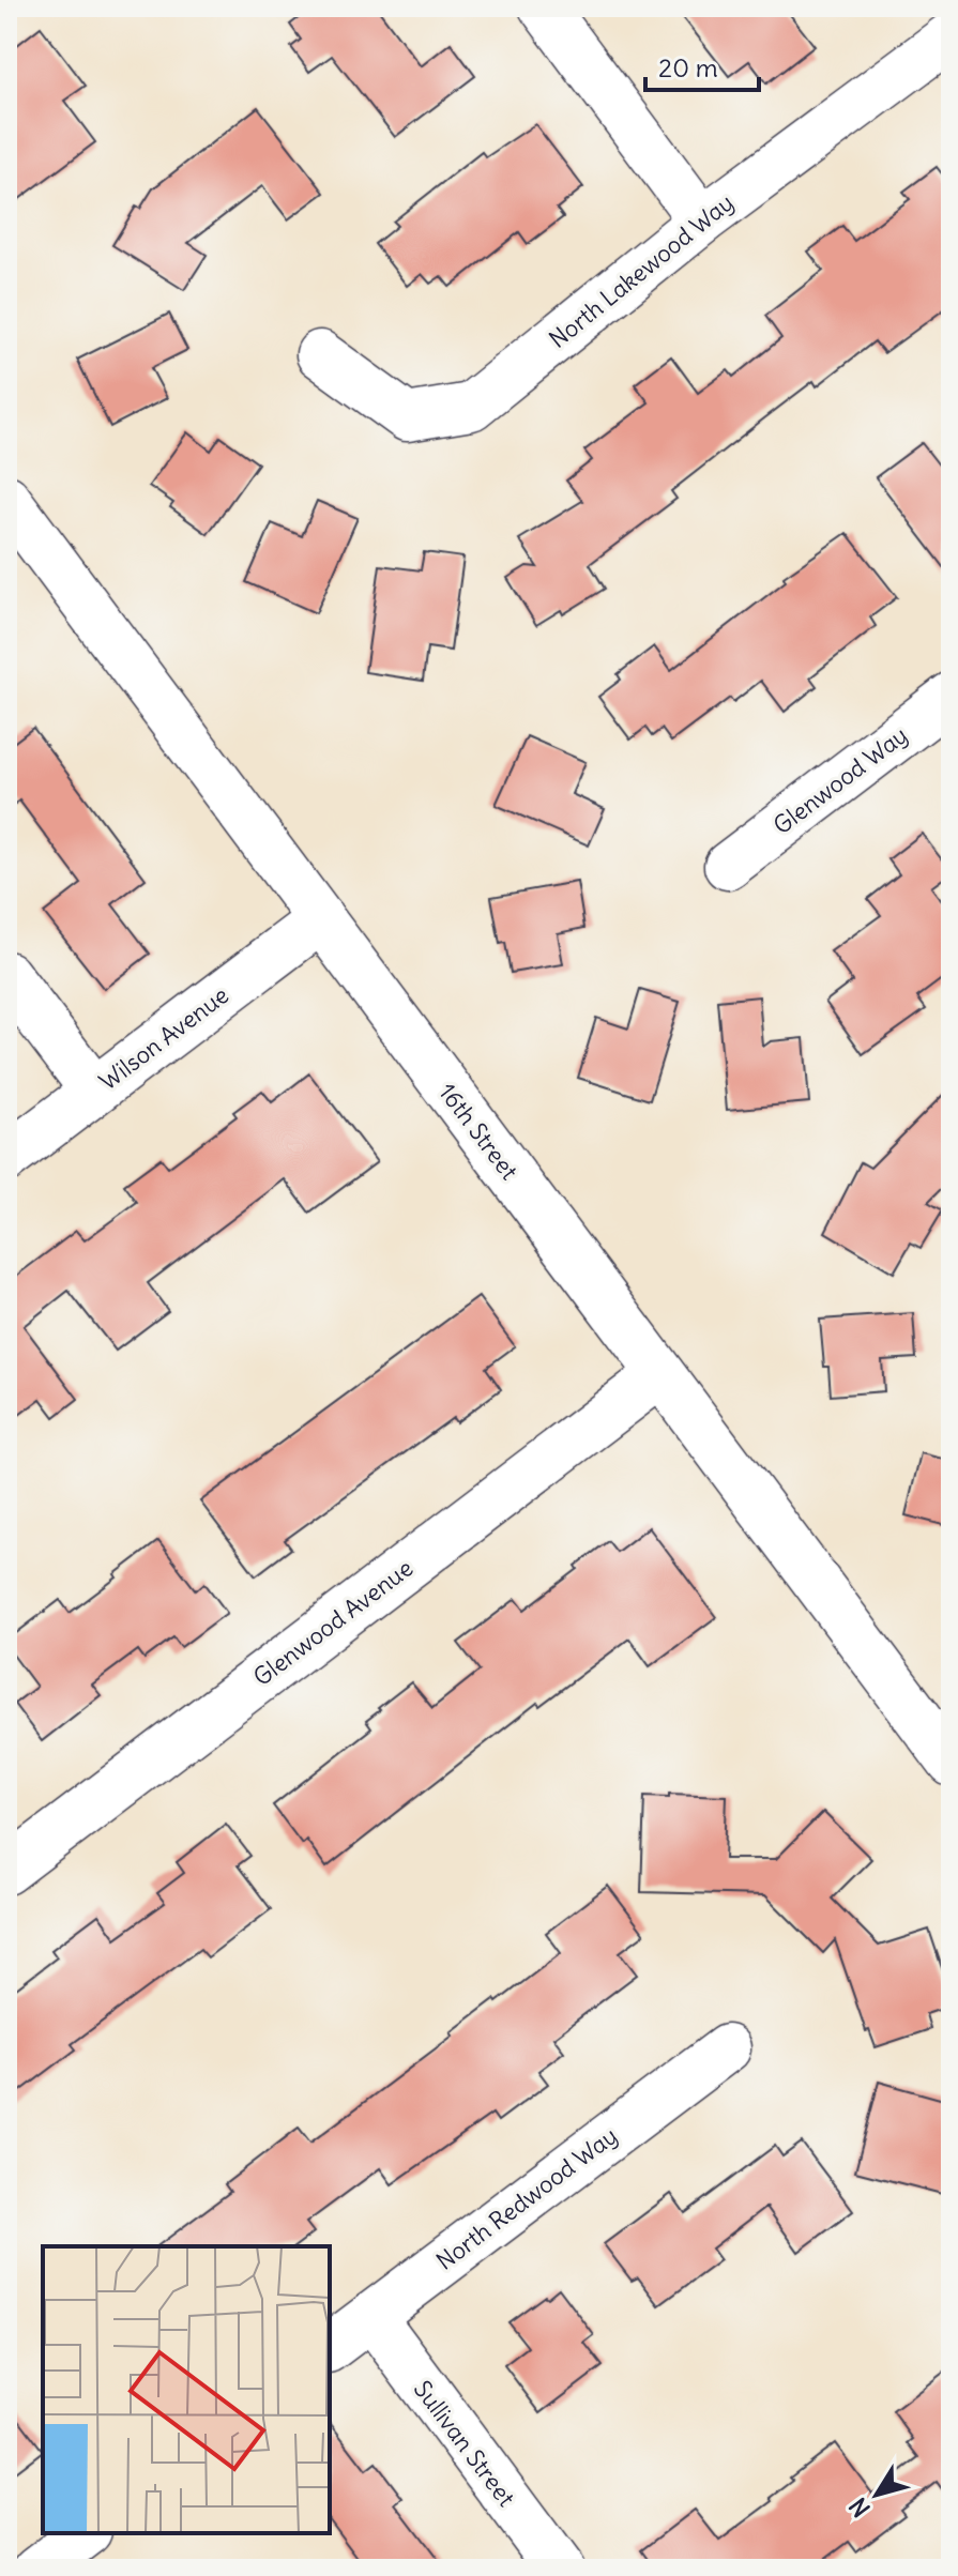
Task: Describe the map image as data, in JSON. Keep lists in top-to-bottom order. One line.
{"streets":{"street":["North Lakewood Way","Glenwood Way","Wilson Avenue","16th Street","Glenwood Avenue","North Redwood Way","Sullivan Street"]},"crossings":[["Wilson Avenue","16th Street"],["16th Street","Glenwood Avenue"],["North Redwood Way","Sullivan Street"]],"scale_bar":"20 m","north":"bottom left"}
